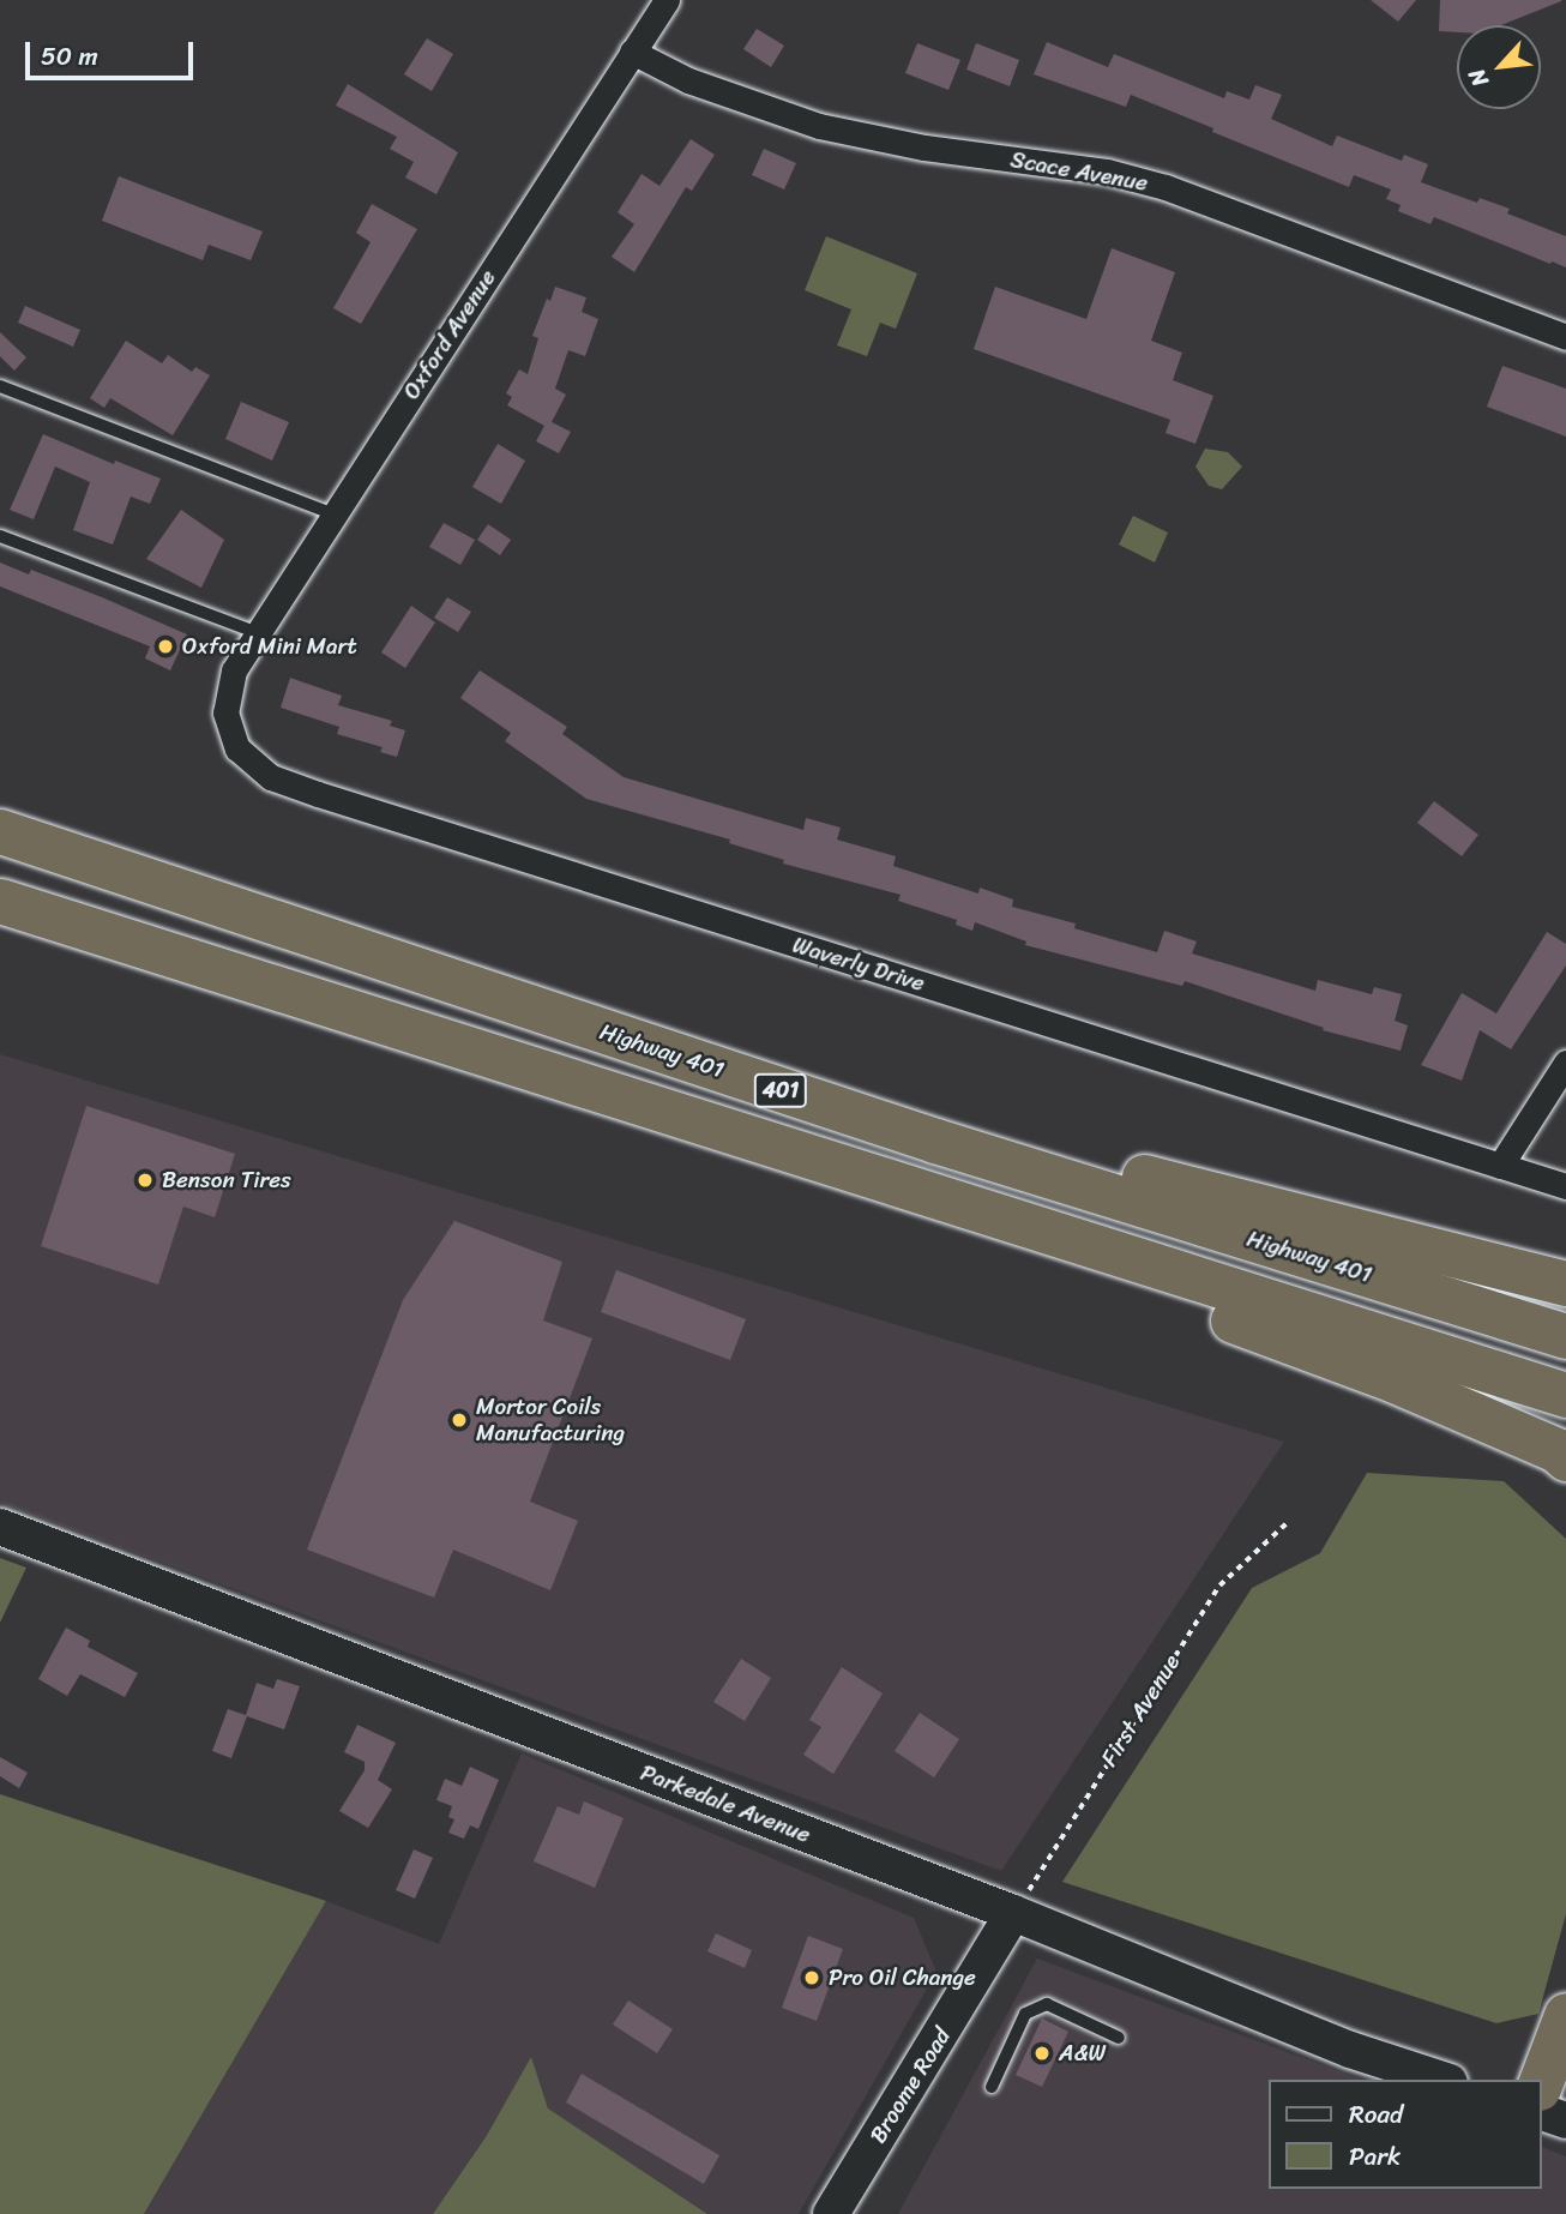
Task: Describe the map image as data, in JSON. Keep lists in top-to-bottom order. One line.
{"streets":{"highway":["Highway 401","401"],"main road":["Parkedale Avenue","Broome Road"],"street":["Scace Avenue","Oxford Avenue","Waverly Drive"],"path":["First Avenue"]},"crossings":[["Scace Avenue","Oxford Avenue"],["Oxford Avenue","Waverly Drive"],["First Avenue","Parkedale Avenue"],["First Avenue","Broome Road"],["Parkedale Avenue","Broome Road"]],"places":["Oxford Mini Mart","Benson Tires","Mortor Coils Manufacturing","Pro Oil Change","A&W"],"legend":["Road","Park"],"scale_bar":"50 m","north":"bottom left"}
